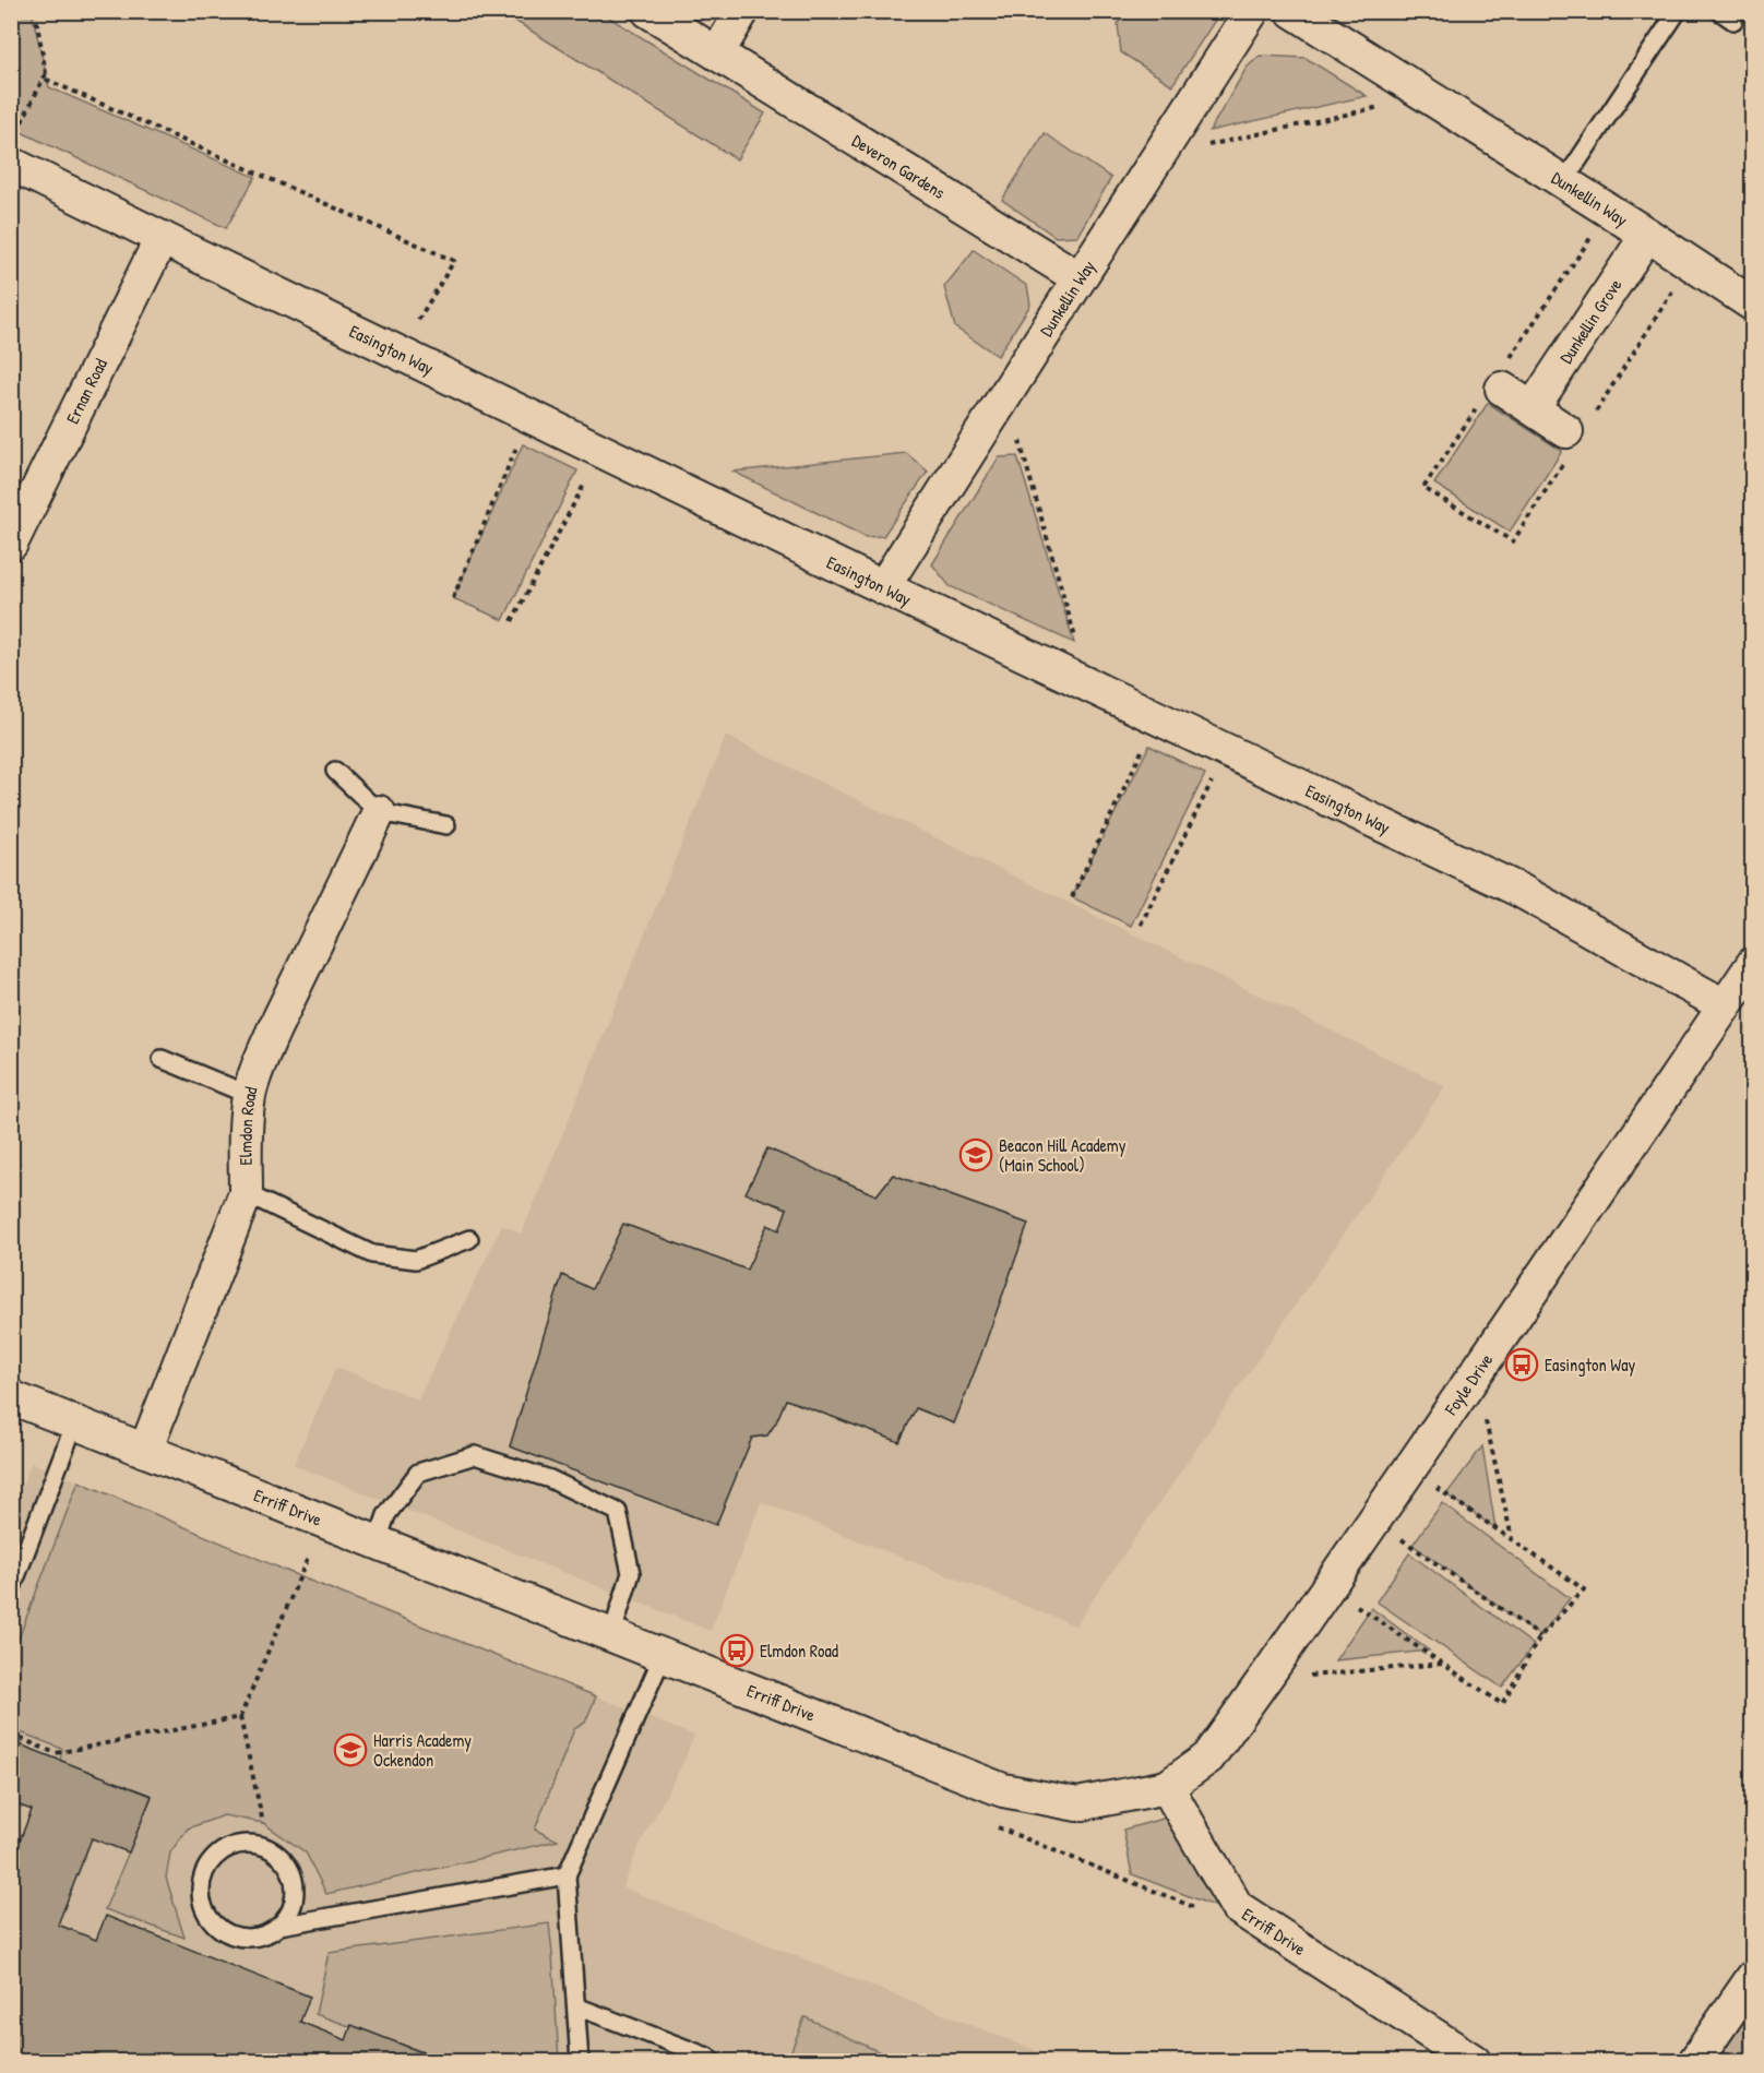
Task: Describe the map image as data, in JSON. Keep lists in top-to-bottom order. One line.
{"streets":{"street":["Deveron Gardens","Dunkellin Way","Dunkellin Grove","Easington Way","Ernan Road","Elmdon Road","Foyle Drive","Erriff Drive"]},"crossings":[["Deveron Gardens","Dunkellin Way"],["Dunkellin Way","Dunkellin Grove"],["Dunkellin Way","Easington Way"],["Easington Way","Ernan Road"],["Easington Way","Foyle Drive"],["Elmdon Road","Erriff Drive"],["Foyle Drive","Erriff Drive"]],"places":{"school or university":["Beacon Hill Academy (Main School)","Harris Academy Ockendon"],"bus stop":["Easington Way","Elmdon Road"]}}
